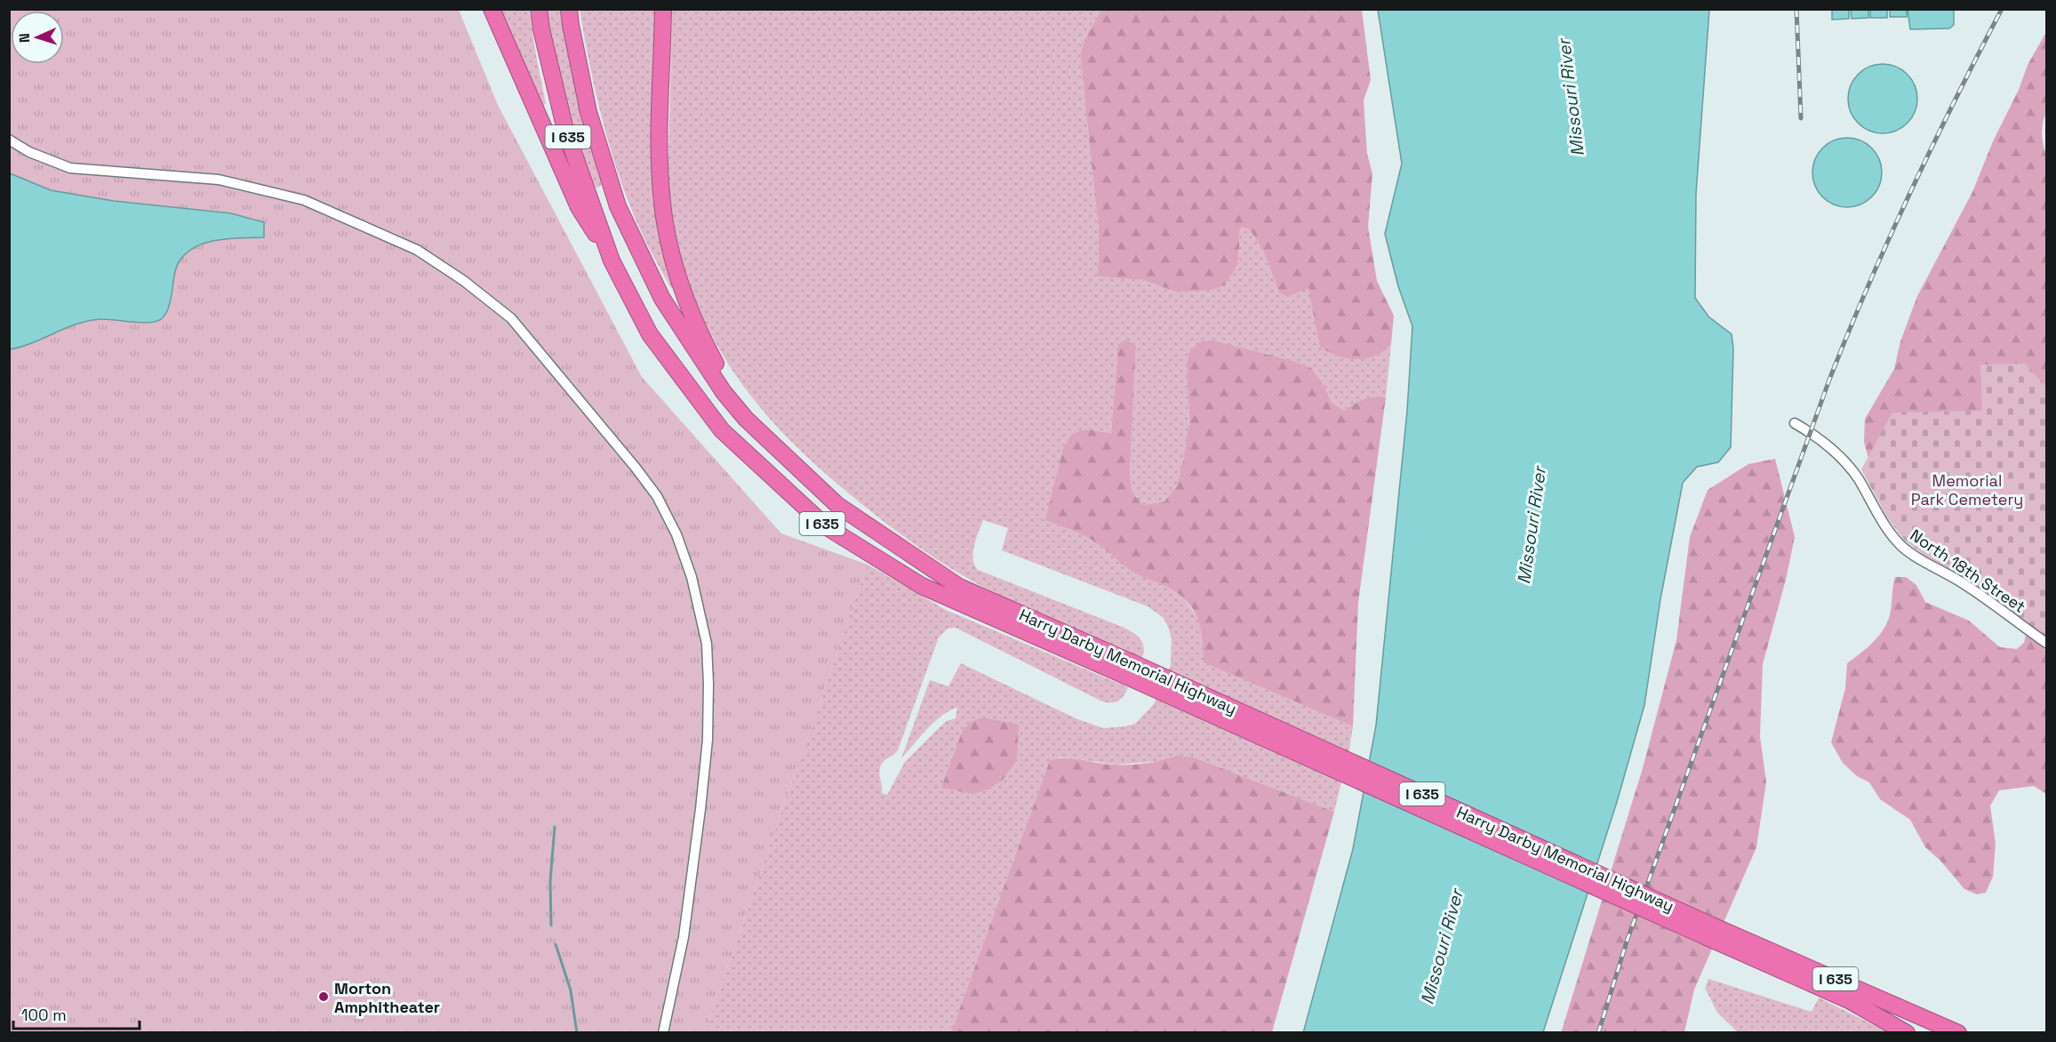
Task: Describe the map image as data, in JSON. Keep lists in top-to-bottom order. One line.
{"streets":{"highway":["I 635","Harry Darby Memorial Highway"],"street":["North 18th Street"]},"water":["Missouri River"],"parks":["Memorial Park Cemetery"],"places":["Morton Amphitheater"],"scale_bar":"100 m","north":"left"}
